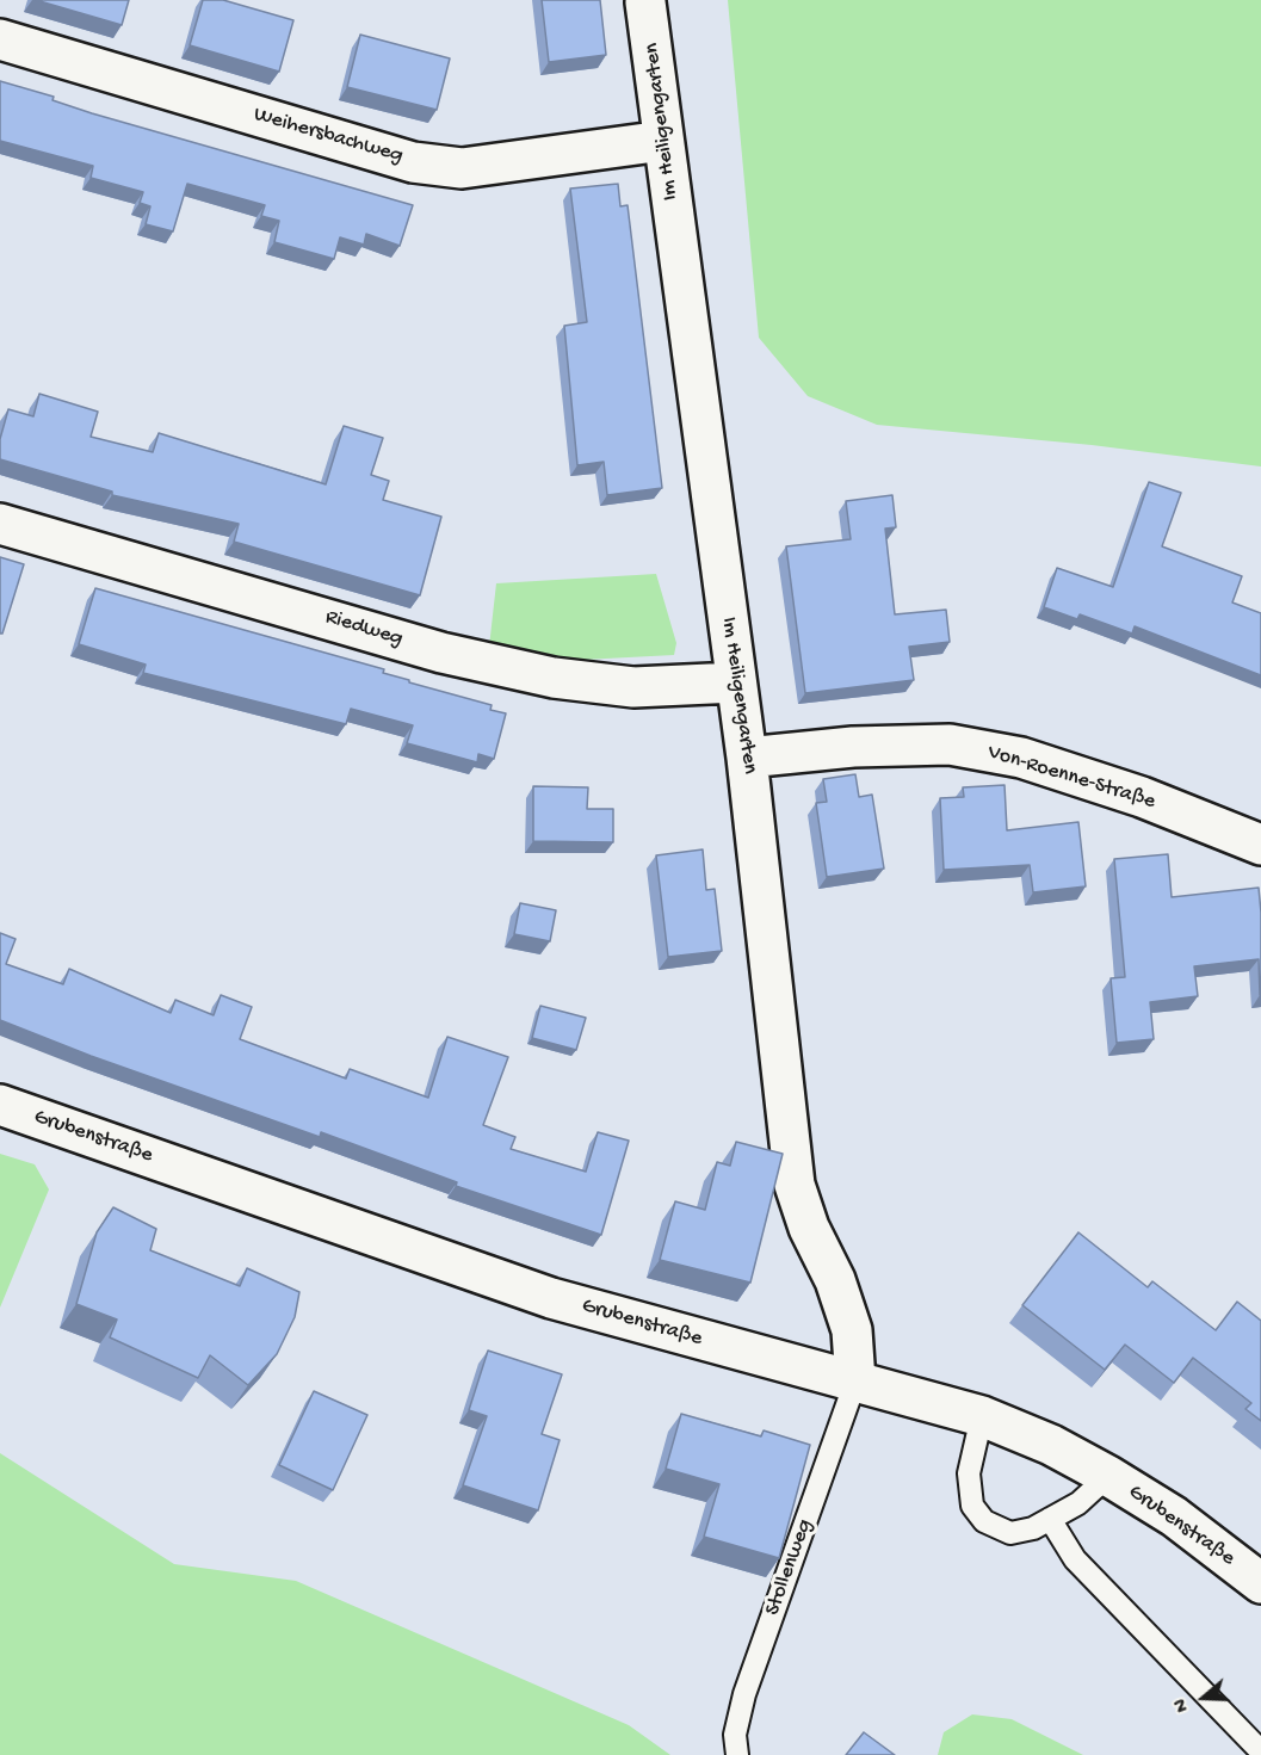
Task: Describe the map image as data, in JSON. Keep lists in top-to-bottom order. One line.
{"streets":{"street":["Im Heiligengarten","Weihersbachweg","Riedweg","Von-Roenne-Straße","Grubenstraße"],"lane":["Stollenweg"]},"crossings":[["Im Heiligengarten","Weihersbachweg"],["Im Heiligengarten","Riedweg"],["Im Heiligengarten","Von-Roenne-Straße"],["Im Heiligengarten","Grubenstraße"],["Im Heiligengarten","Stollenweg"],["Grubenstraße","Stollenweg"]],"north":"left"}
